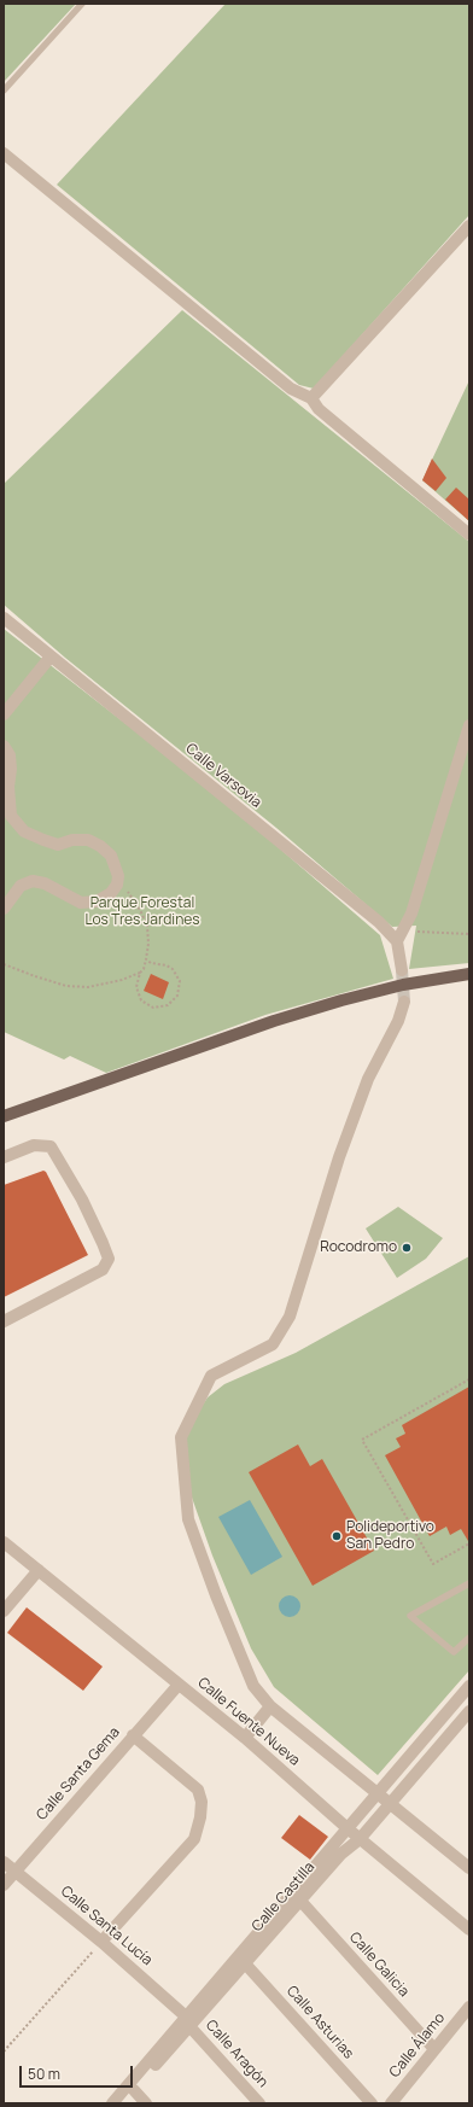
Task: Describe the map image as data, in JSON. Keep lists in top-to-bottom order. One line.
{"streets":{"street":["Calle Varsovia","Calle Fuente Nueva","Calle Santa Gema","Calle Castilla","Calle Santa Lucía","Calle Galicia","Calle Asturias","Calle Álamo","Calle Aragón"]},"crossings":[["Calle Fuente Nueva","Calle Santa Gema"],["Calle Fuente Nueva","Calle Castilla"],["Calle Santa Gema","Calle Santa Lucía"],["Calle Castilla","Calle Santa Lucía"],["Calle Castilla","Calle Galicia"],["Calle Castilla","Calle Asturias"],["Calle Castilla","Calle Aragón"],["Calle Santa Lucía","Calle Aragón"],["Calle Galicia","Calle Álamo"]],"parks":["Parque Forestal Los Tres Jardines"],"places":["Rocodromo","Polideportivo San Pedro"],"scale_bar":"50 m"}
